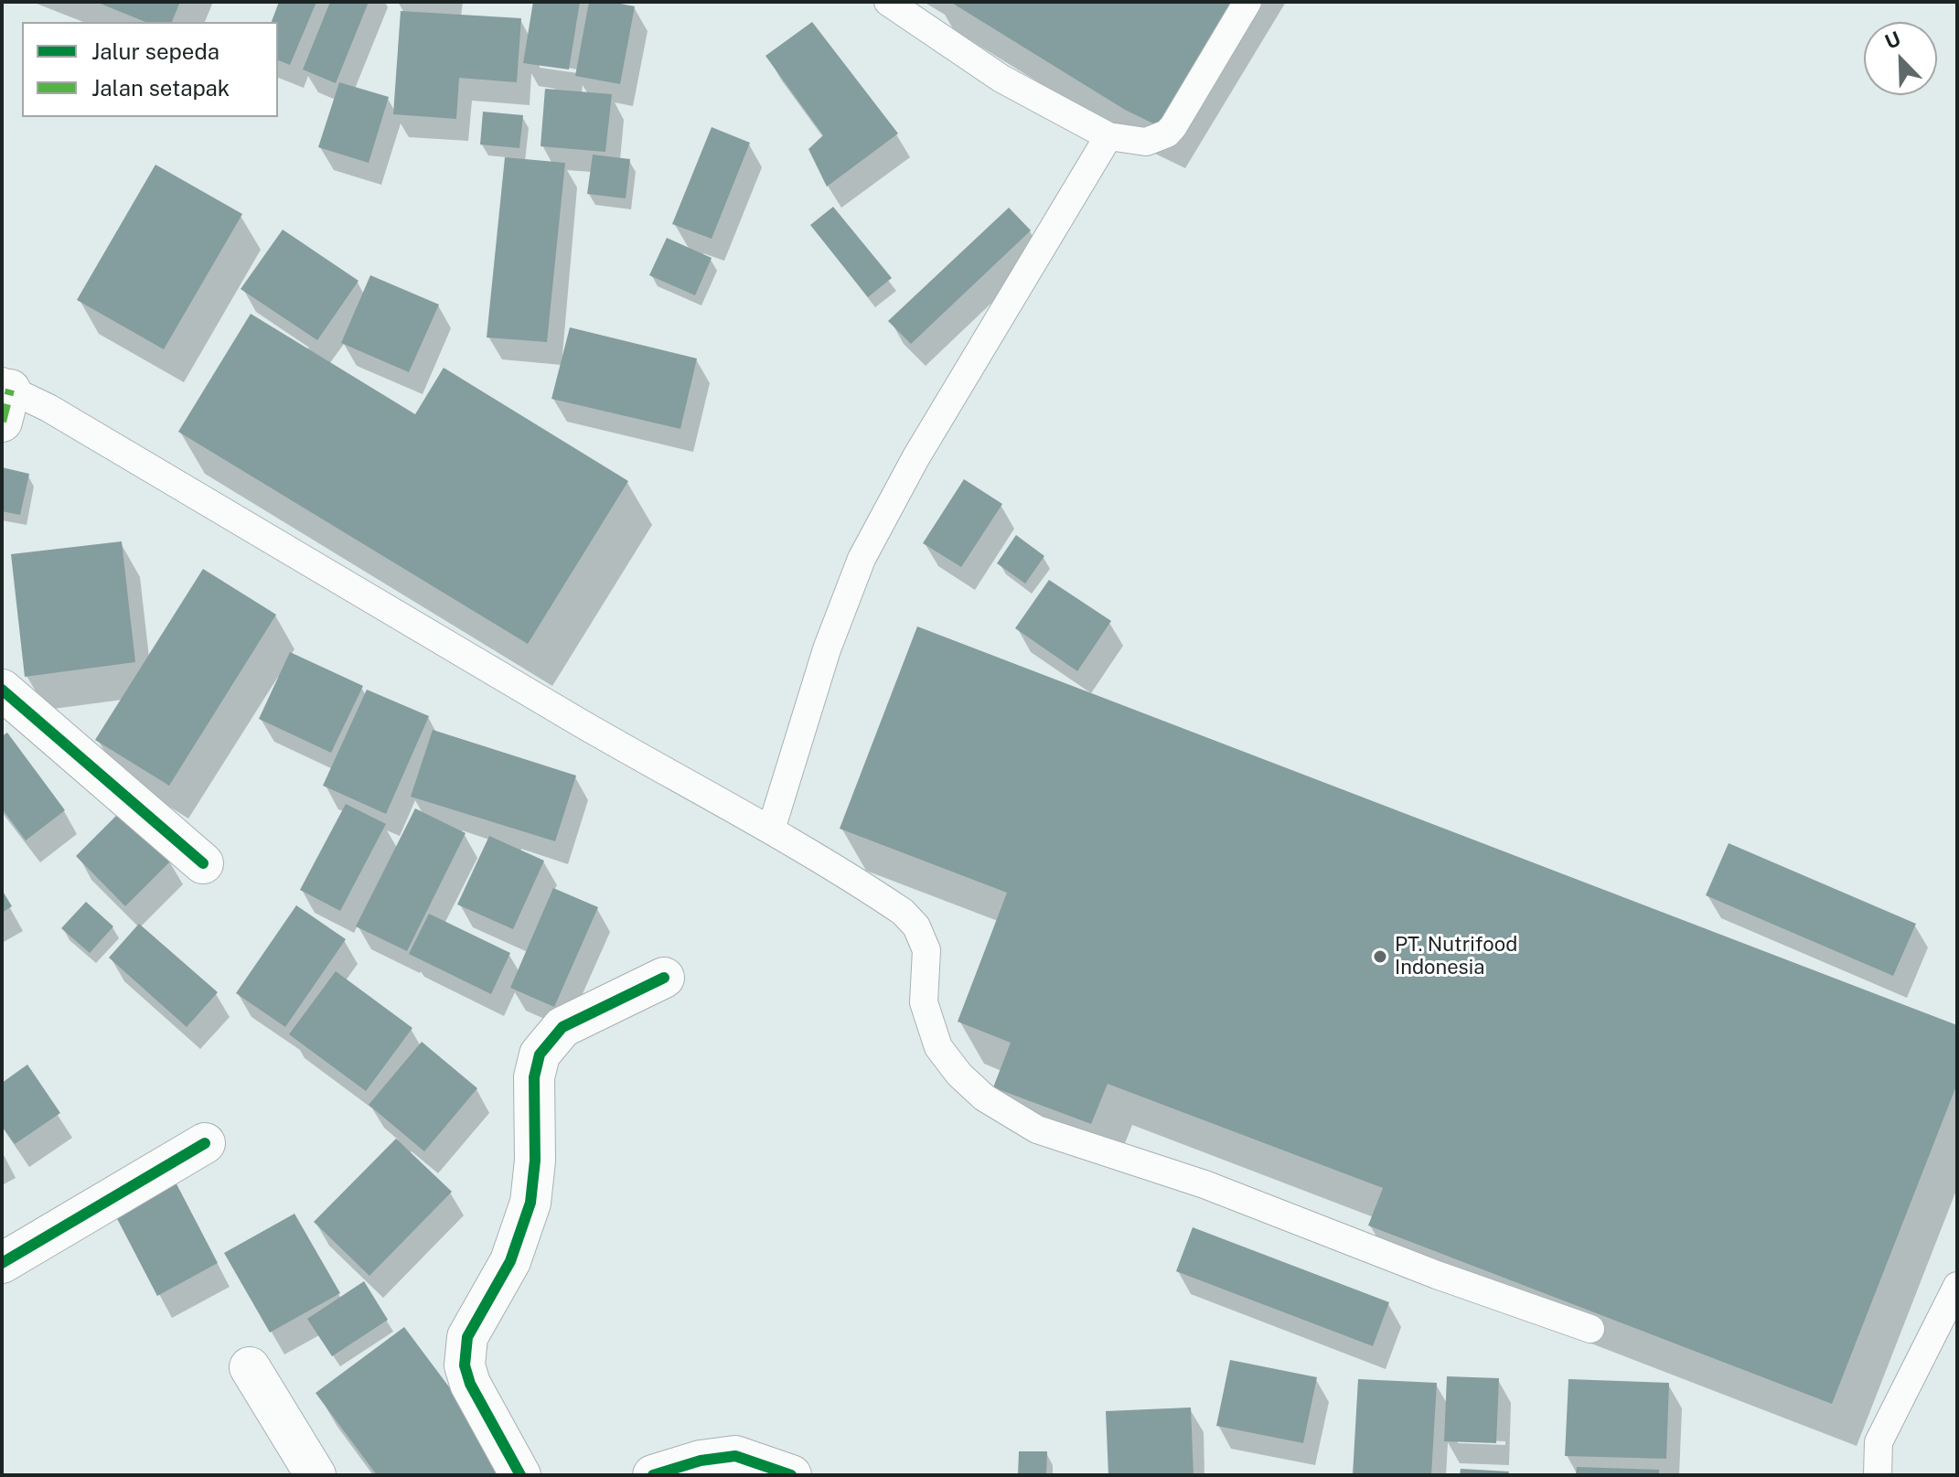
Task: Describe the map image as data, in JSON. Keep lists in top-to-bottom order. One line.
{"places":["PT. Nutrifood Indonesia"],"legend":["Jalur sepeda","Jalan setapak"],"north":"top left"}
